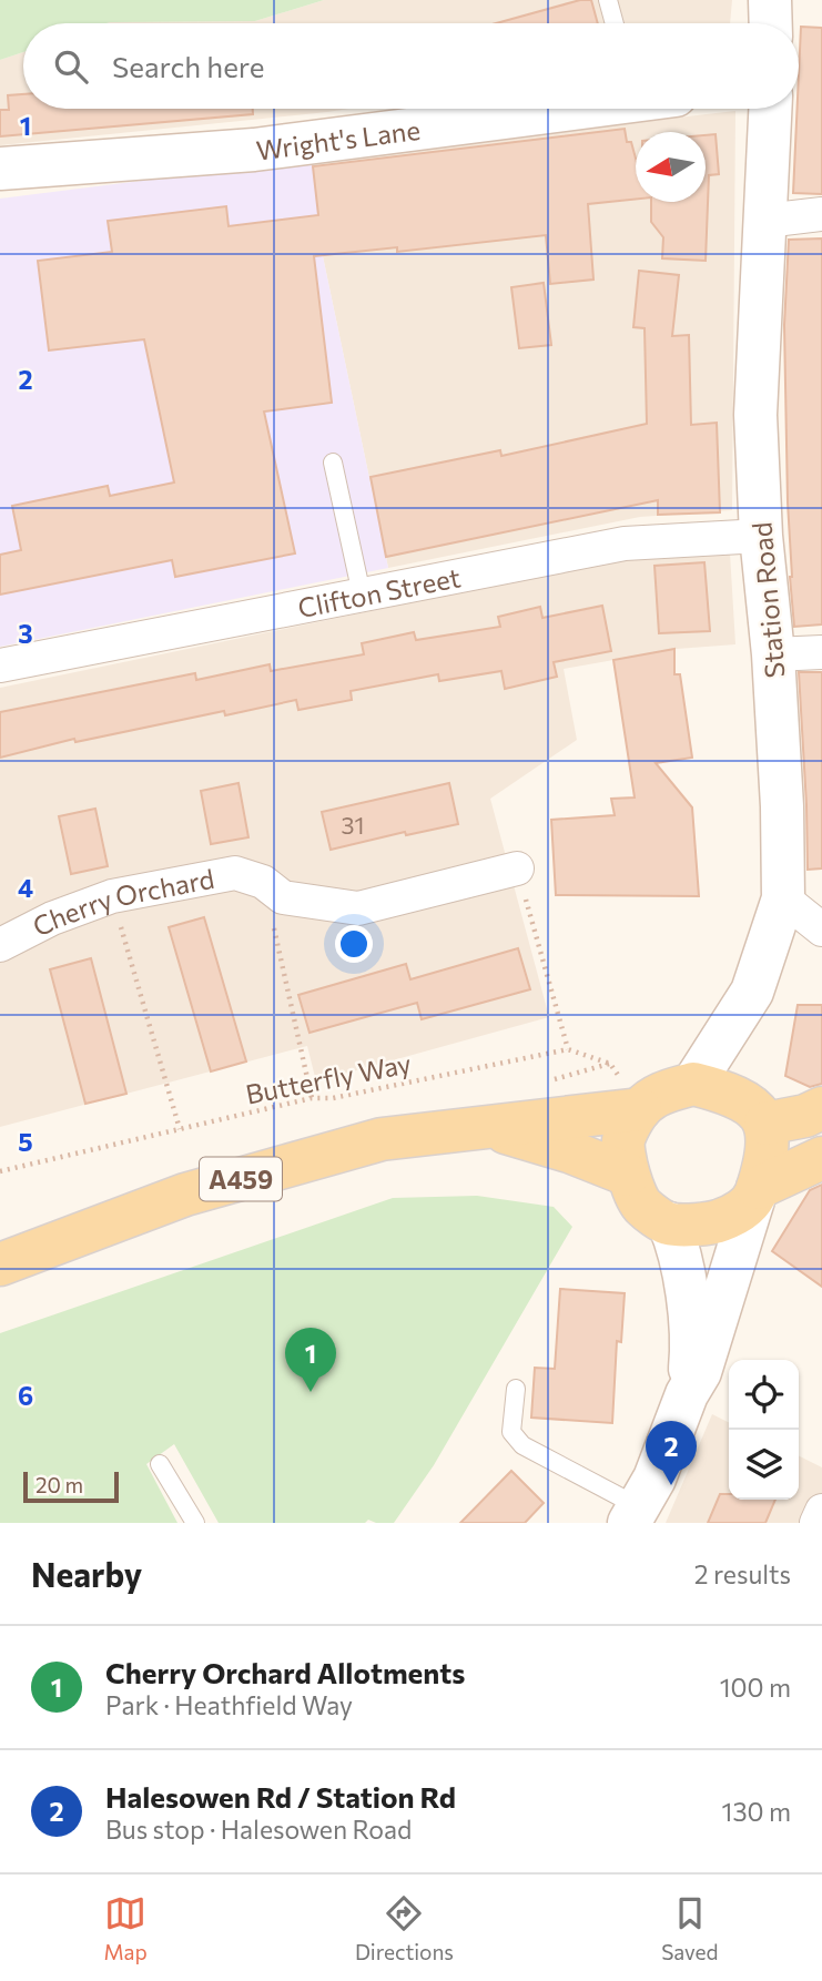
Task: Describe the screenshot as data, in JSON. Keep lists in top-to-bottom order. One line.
{"streets":{"main road":["A459"],"street":["Wright's Lane","Clifton Street","Station Road","Cherry Orchard"],"path":["Butterfly Way"]},"crossings":[["Clifton Street","Station Road"],["Station Road","A459"]],"house_numbers":["31"],"scale_bar":"20 m","north":"left","page":{"search":"Search here","pins":["1","2"],"scale":"20 m","heading":["Nearby","2 results"],"list":[{"mark":"1","name":"Cherry Orchard Allotments","note":"Park · Heathfield Way","value":"100 m"},{"mark":"2","name":"Halesowen Rd / Station Rd","note":"Bus stop · Halesowen Road","value":"130 m"}],"nav":["Map","Directions","Saved"]},"grid":{"rows":["1","2","3","4","5","6"]}}
